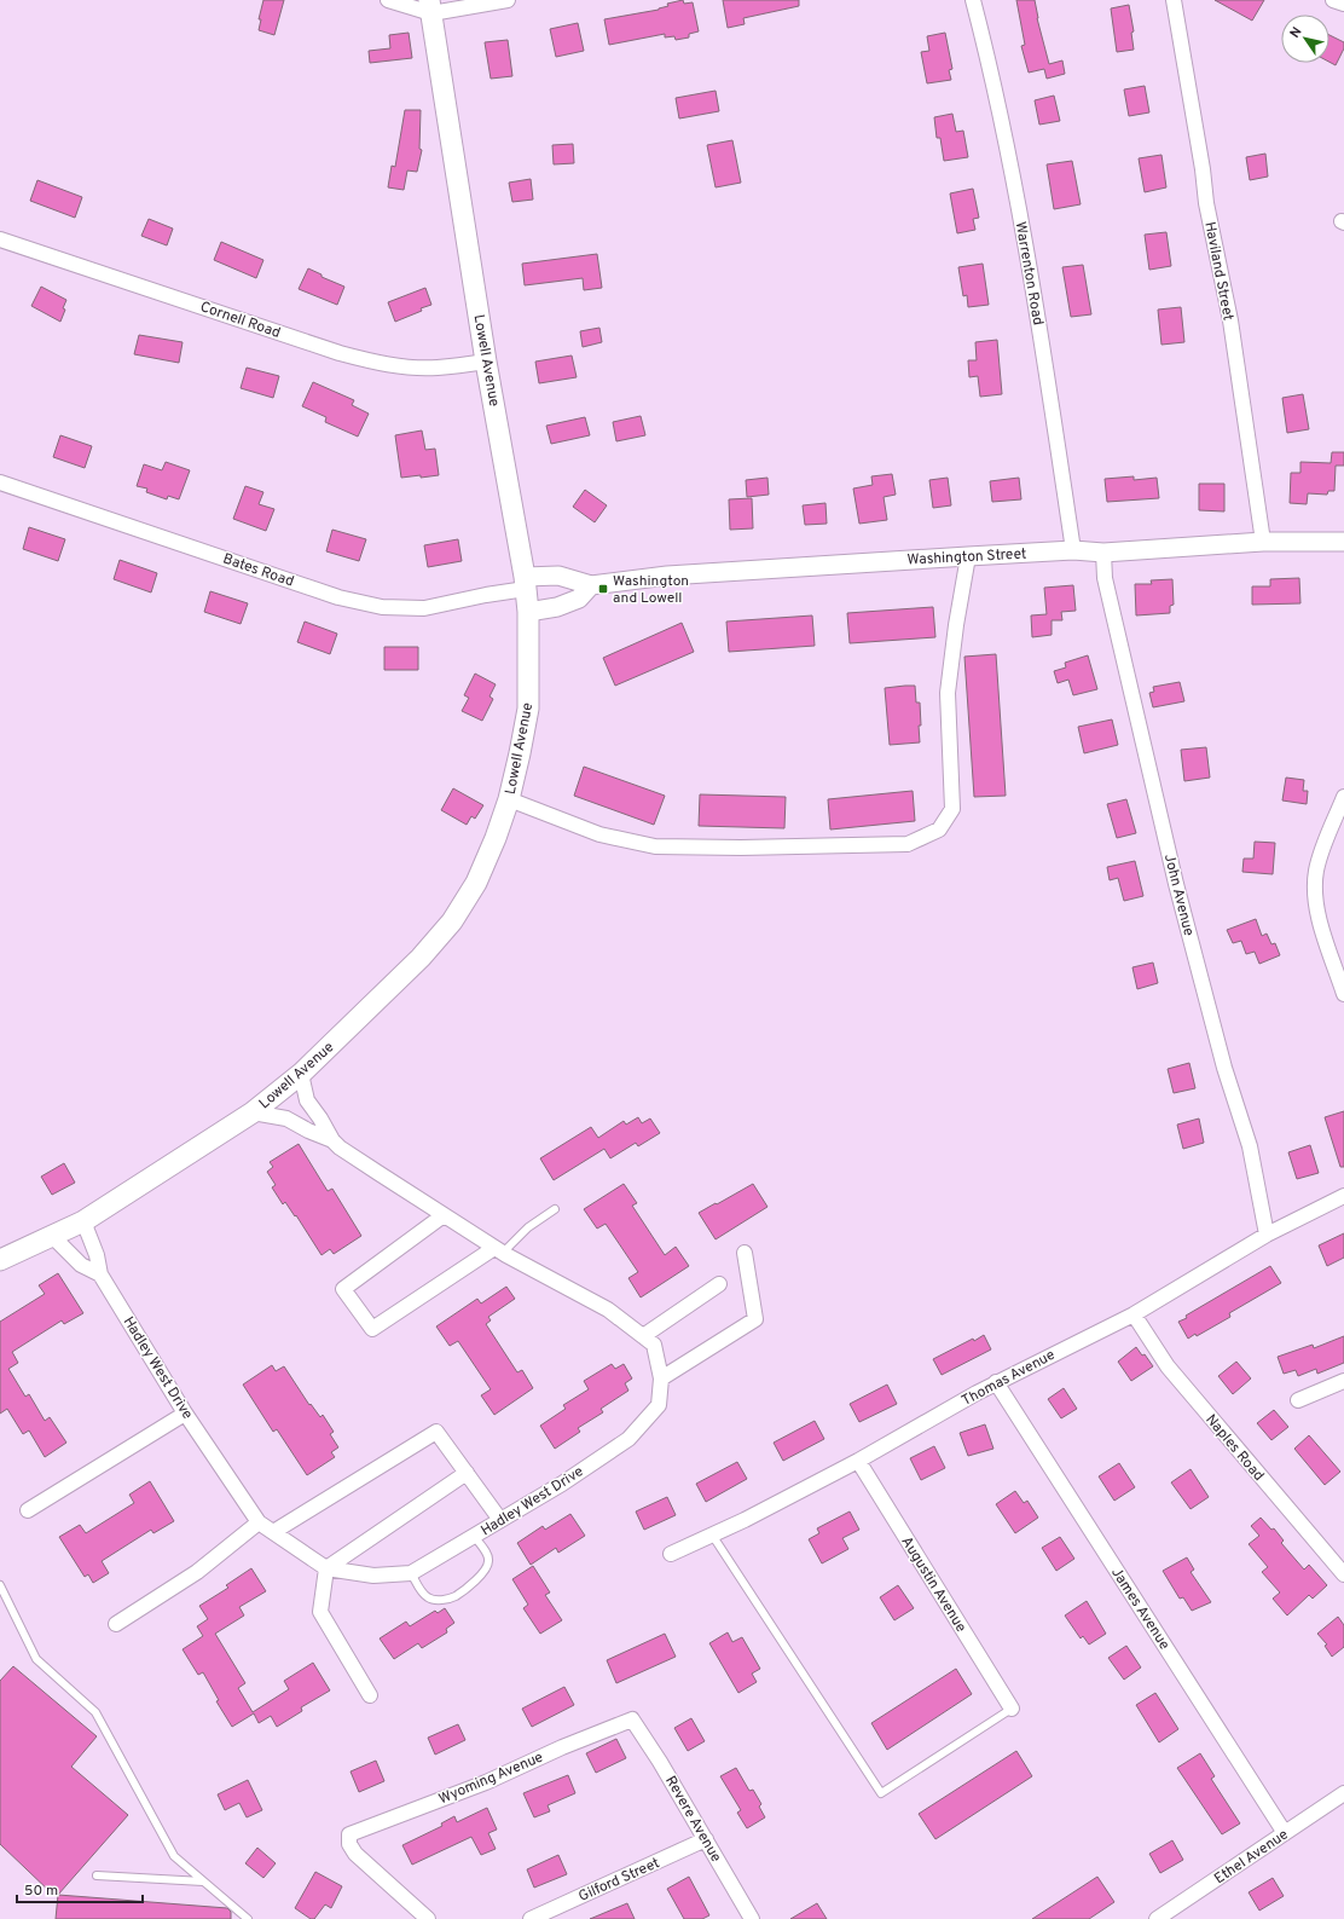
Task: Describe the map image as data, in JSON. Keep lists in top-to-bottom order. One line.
{"streets":{"main road":["Lowell Avenue"],"street":["Haviland Street","Warrenton Road","Cornell Road","Washington Street","Bates Road","John Avenue","Hadley West Drive","Thomas Avenue","Naples Road","Augustin Avenue","James Avenue","Wyoming Avenue","Revere Avenue","Ethel Avenue","Gilford Street"]},"crossings":[["Haviland Street","Washington Street"],["Warrenton Road","Washington Street"],["Cornell Road","Lowell Avenue"],["Lowell Avenue","Washington Street"],["Lowell Avenue","Bates Road"],["Lowell Avenue","Hadley West Drive"],["Washington Street","Bates Road"],["Washington Street","John Avenue"],["John Avenue","Thomas Avenue"],["Thomas Avenue","Naples Road"],["Thomas Avenue","Augustin Avenue"],["Thomas Avenue","James Avenue"],["James Avenue","Ethel Avenue"],["Wyoming Avenue","Revere Avenue"],["Revere Avenue","Gilford Street"]],"places":{"transit":["Washington and Lowell"]},"scale_bar":"50 m","north":"top left"}
